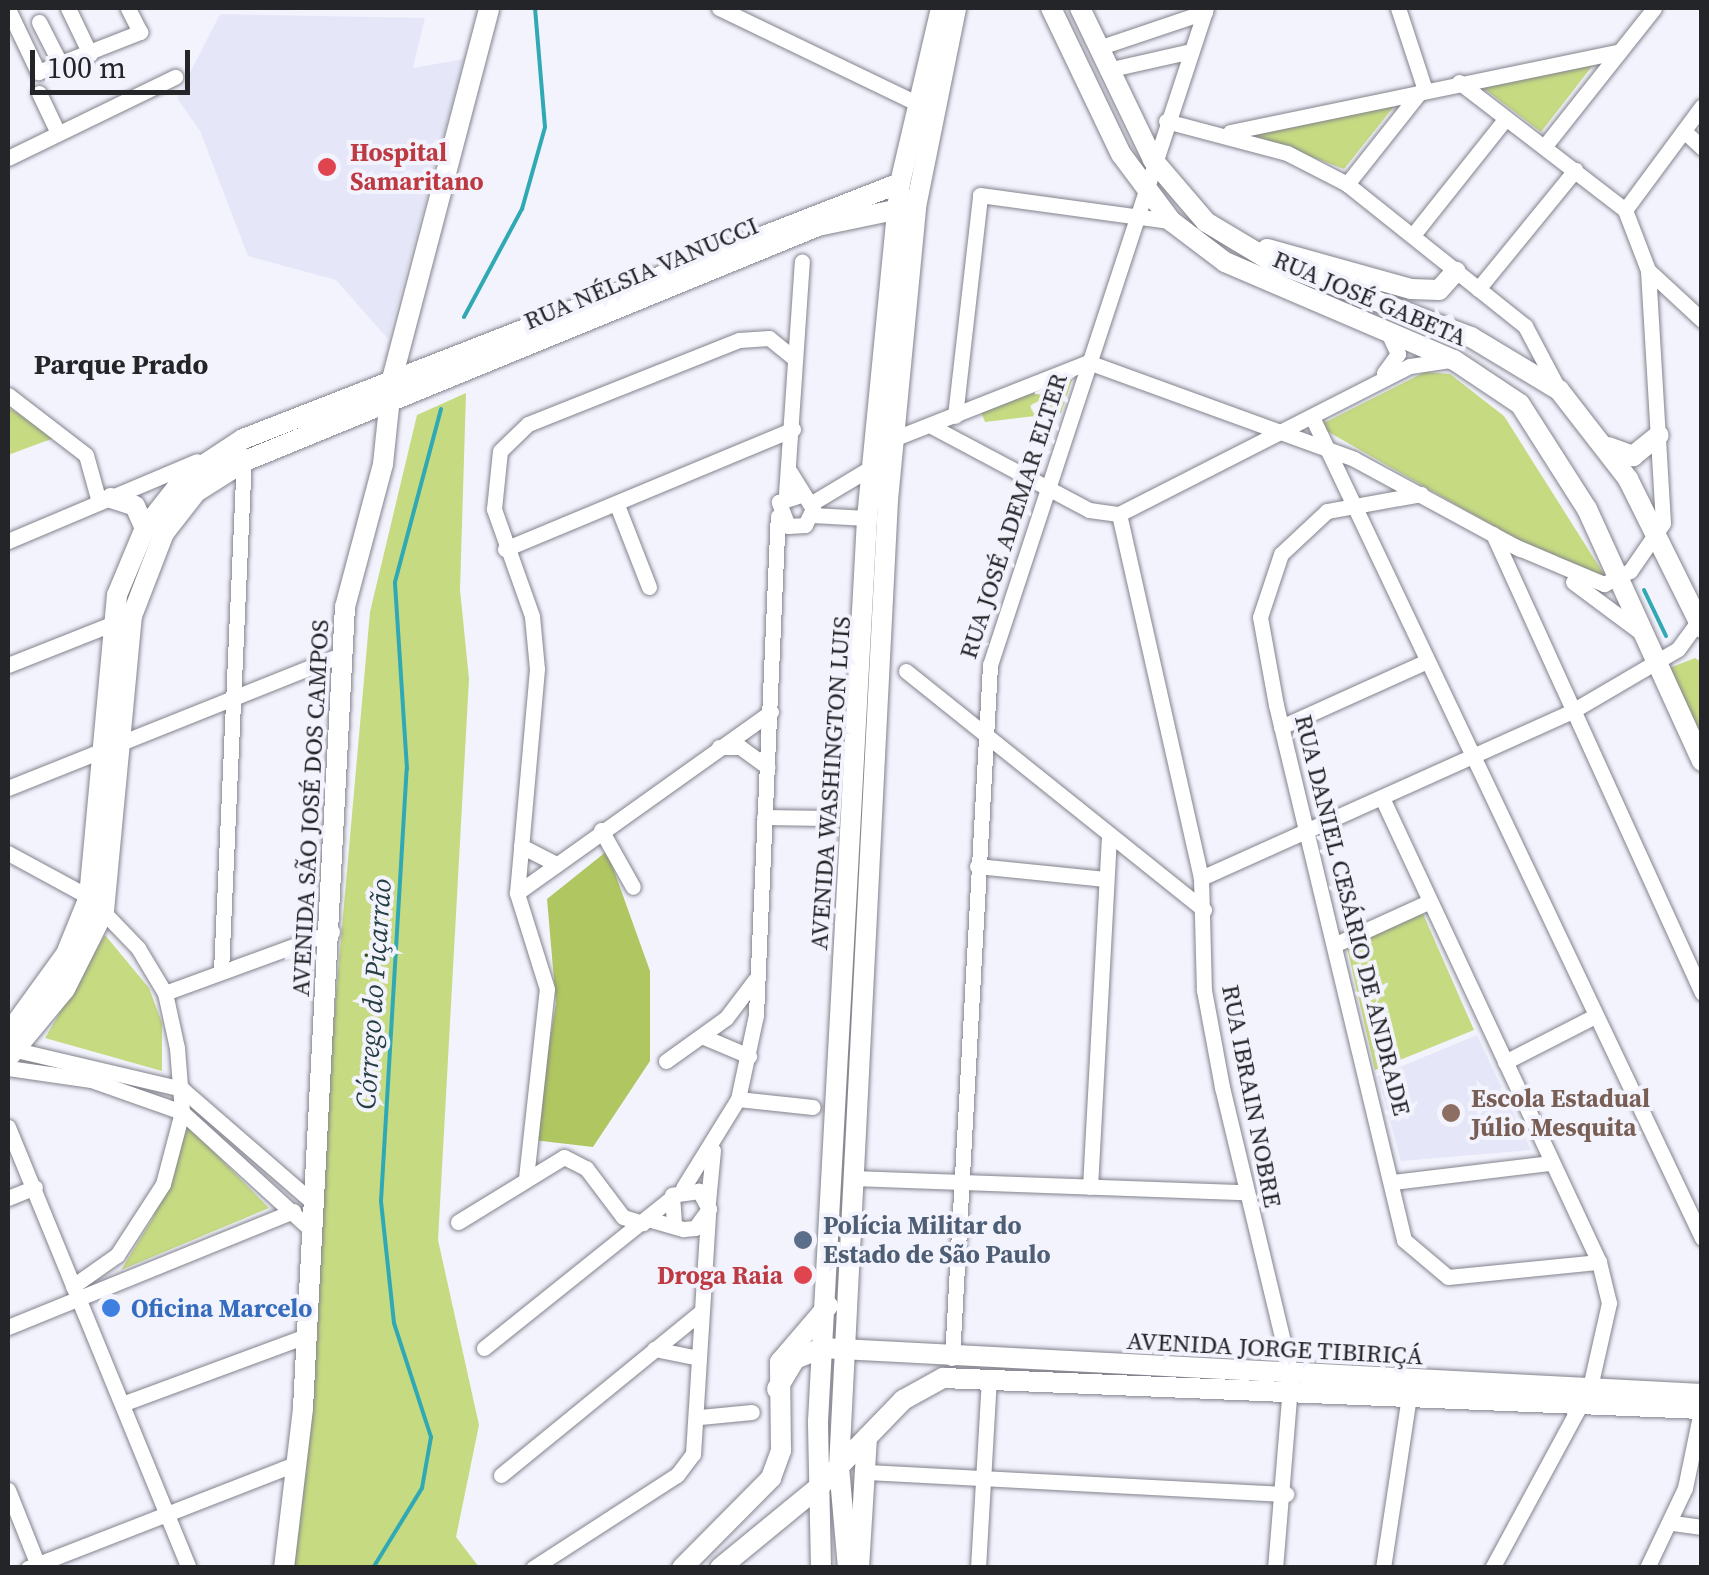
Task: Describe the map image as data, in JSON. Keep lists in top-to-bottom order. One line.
{"streets":{"main road":["RUA NÉLSIA VANUCCI","RUA JOSÉ GABETA","AVENIDA WASHINGTON LUIS","AVENIDA SÃO JOSÉ DOS CAMPOS","AVENIDA JORGE TIBIRIÇÁ"],"street":["RUA JOSÉ ADEMAR ELTER","RUA DANIEL CESÁRIO DE ANDRADE","RUA IBRAIN NOBRE"]},"crossings":[["RUA NÉLSIA VANUCCI","AVENIDA WASHINGTON LUIS"],["RUA NÉLSIA VANUCCI","AVENIDA SÃO JOSÉ DOS CAMPOS"],["RUA JOSÉ GABETA","RUA JOSÉ ADEMAR ELTER"],["RUA JOSÉ ADEMAR ELTER","AVENIDA JORGE TIBIRIÇÁ"],["AVENIDA WASHINGTON LUIS","AVENIDA JORGE TIBIRIÇÁ"],["RUA IBRAIN NOBRE","AVENIDA JORGE TIBIRIÇÁ"]],"districts":["Parque Prado"],"water":["Córrego do Piçarrão"],"places":["Hospital Samaritano","Escola Estadual Júlio Mesquita","Polícia Militar do Estado de São Paulo","Droga Raia","Oficina Marcelo"],"scale_bar":"100 m"}
